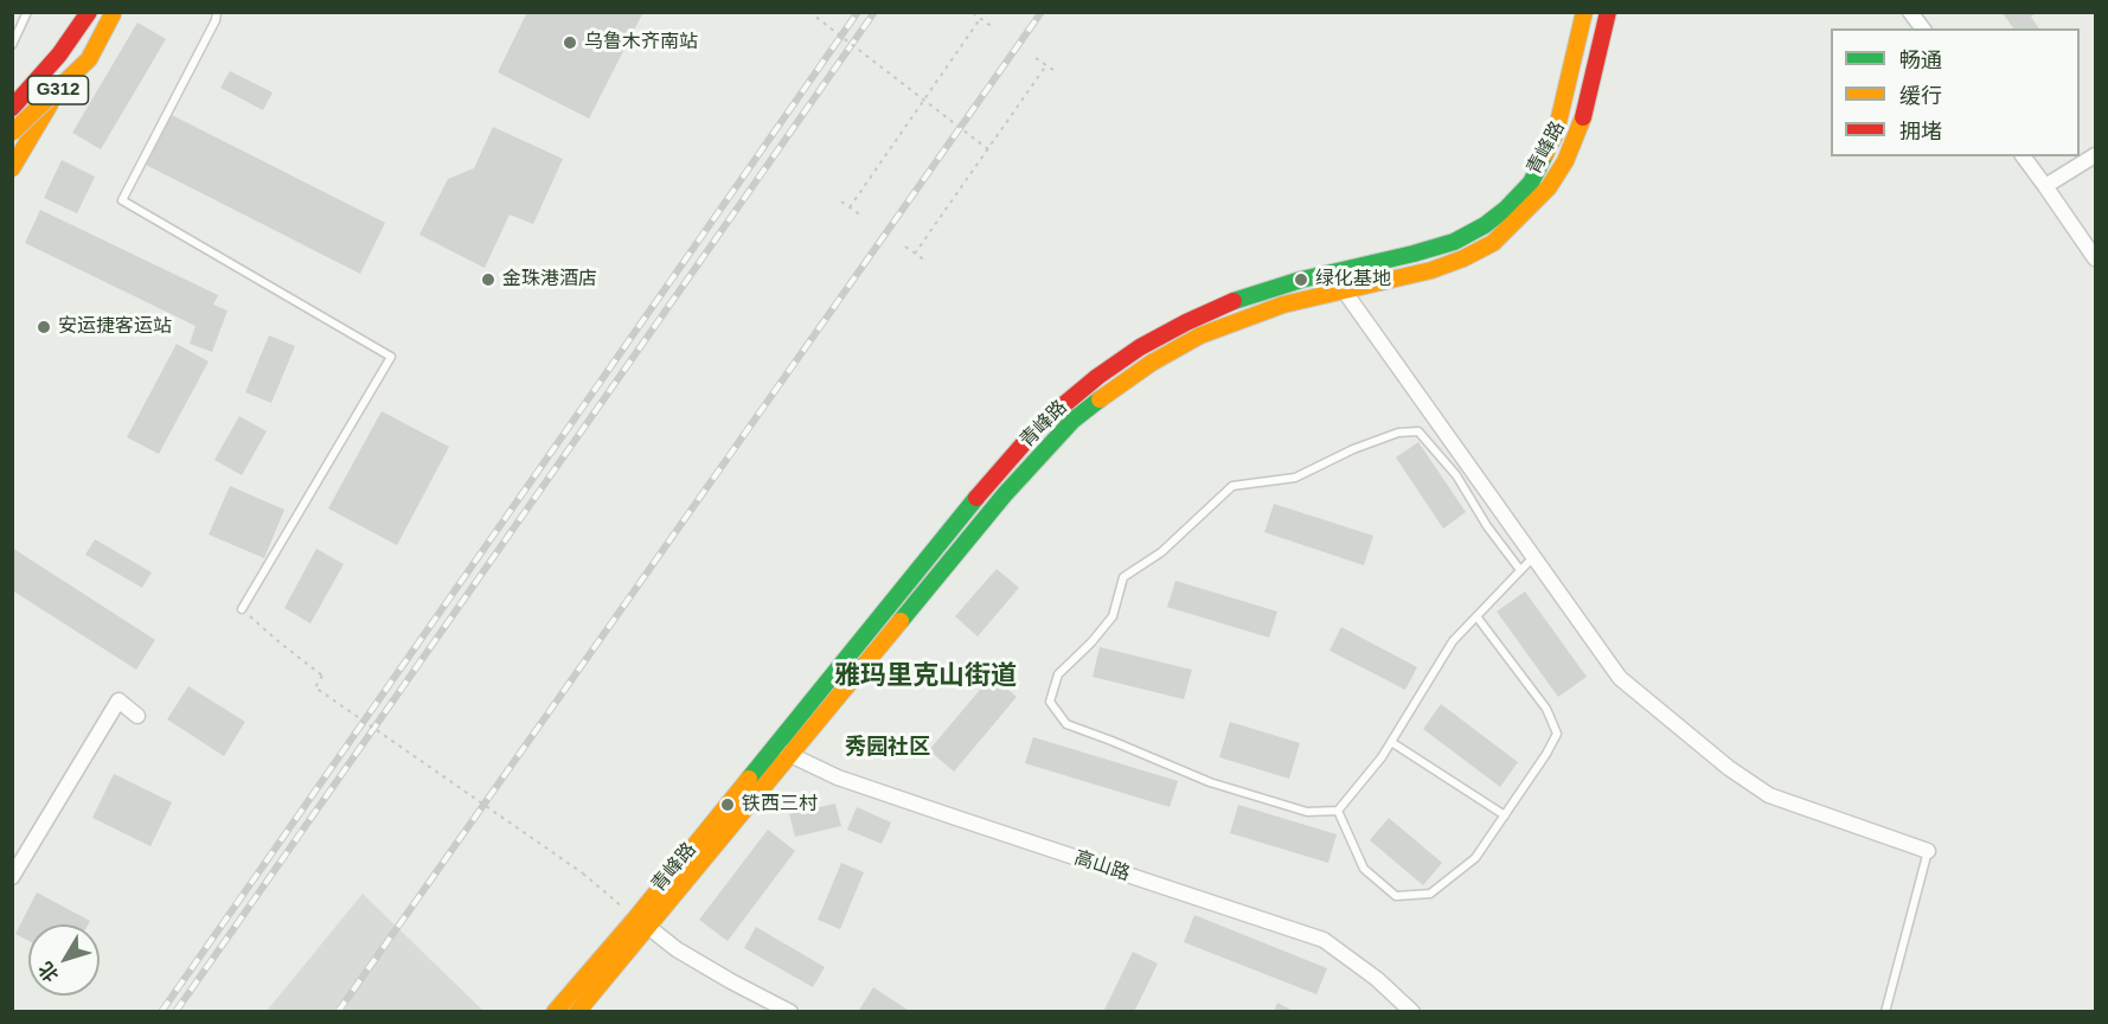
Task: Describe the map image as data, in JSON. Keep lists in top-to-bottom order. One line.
{"streets":{"main road":["G312","青峰路"],"street":["高山路"]},"crossings":[["青峰路","高山路"]],"districts":["雅玛里克山街道","秀园社区"],"places":["乌鲁木齐南站","金珠港酒店","绿化基地","安运捷客运站","铁西三村"],"legend":["畅通","缓行","拥堵"],"north":"bottom left"}
